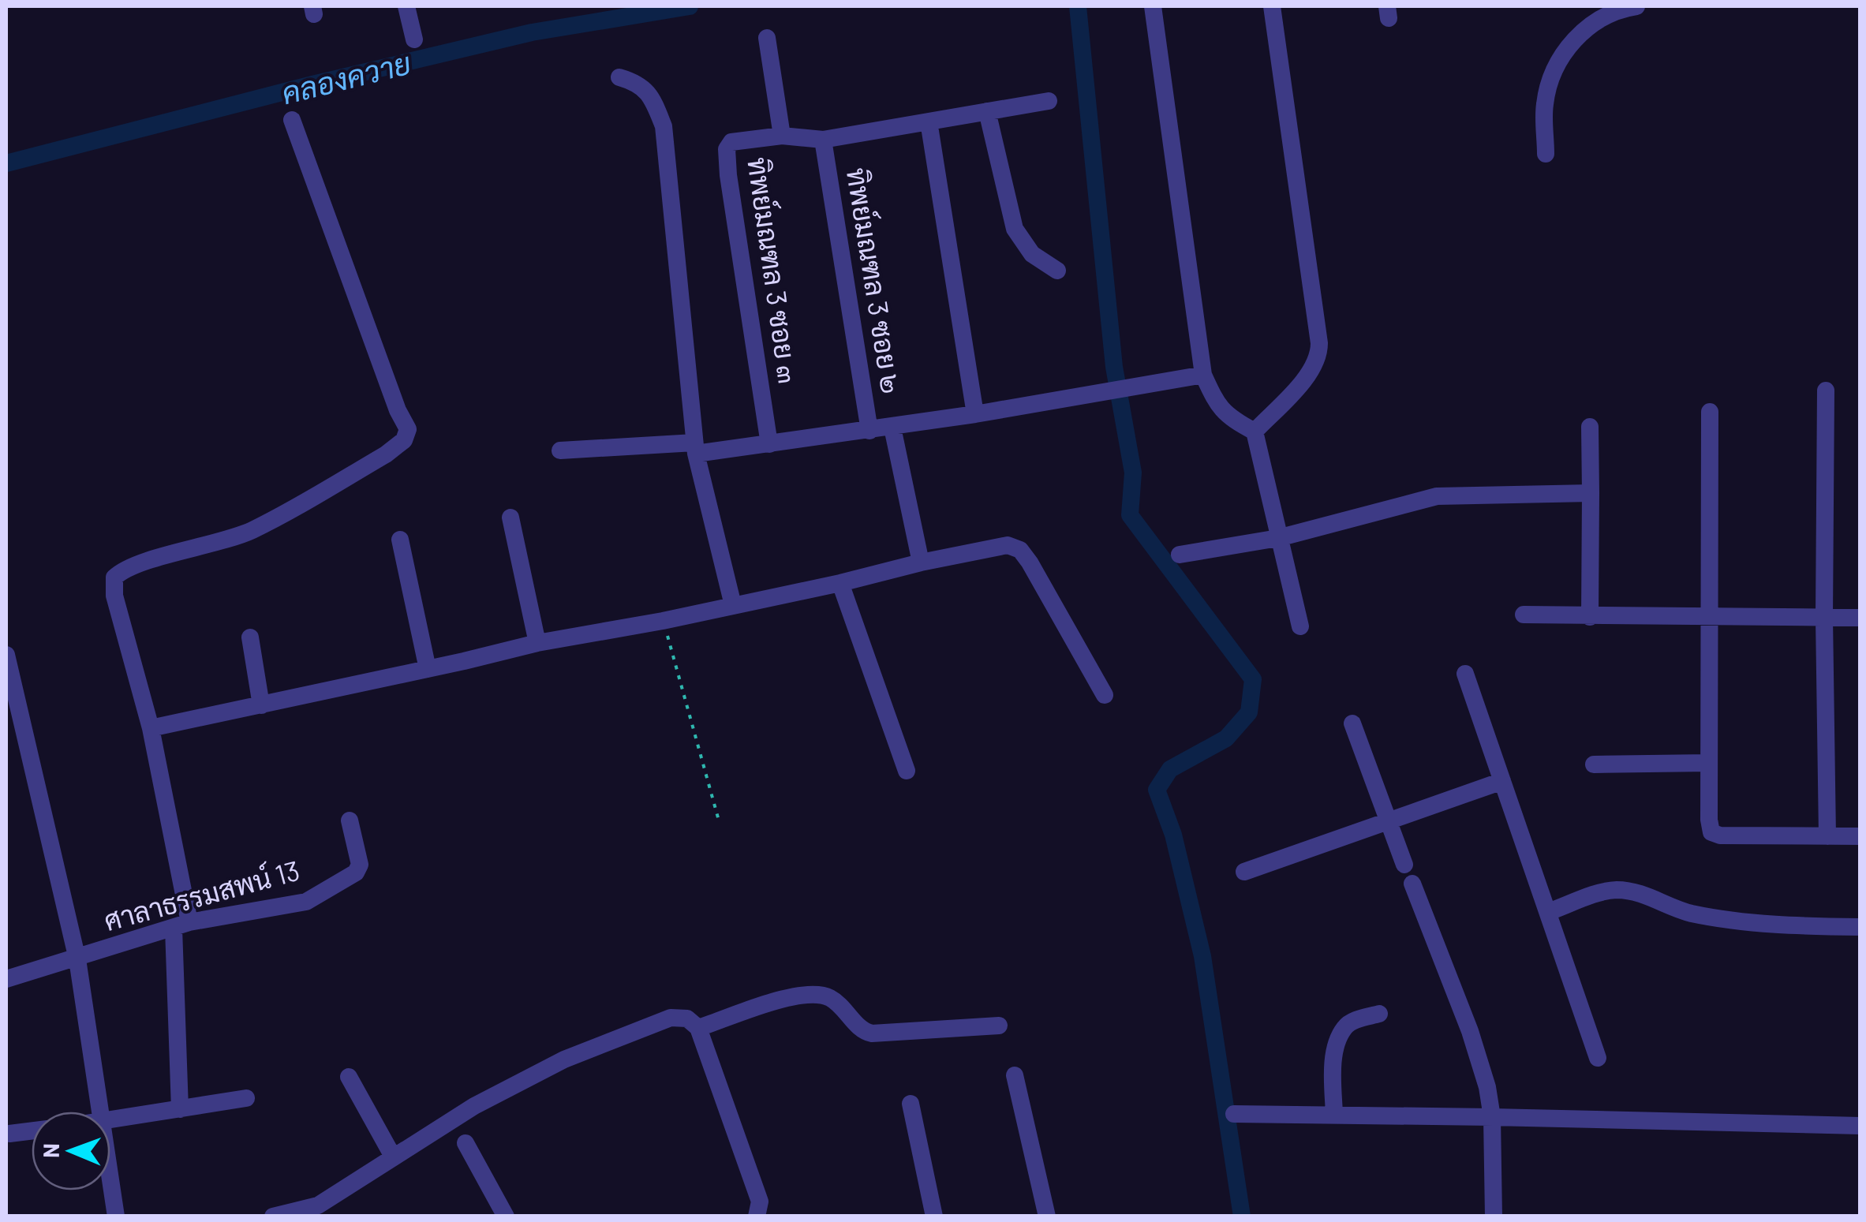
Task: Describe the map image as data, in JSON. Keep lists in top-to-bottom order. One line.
{"streets":{"street":["ทิพย์มณฑล 3 ซอย ๓","ทิพย์มณฑล 3 ซอย ๒","ศาลาธรรมสพน์ 13"]},"crossings":[["ทิพย์มณฑล 3 ซอย ๓","ทิพย์มณฑล 3 ซอย ๒"]],"water":["คลองควาย"],"north":"left"}
